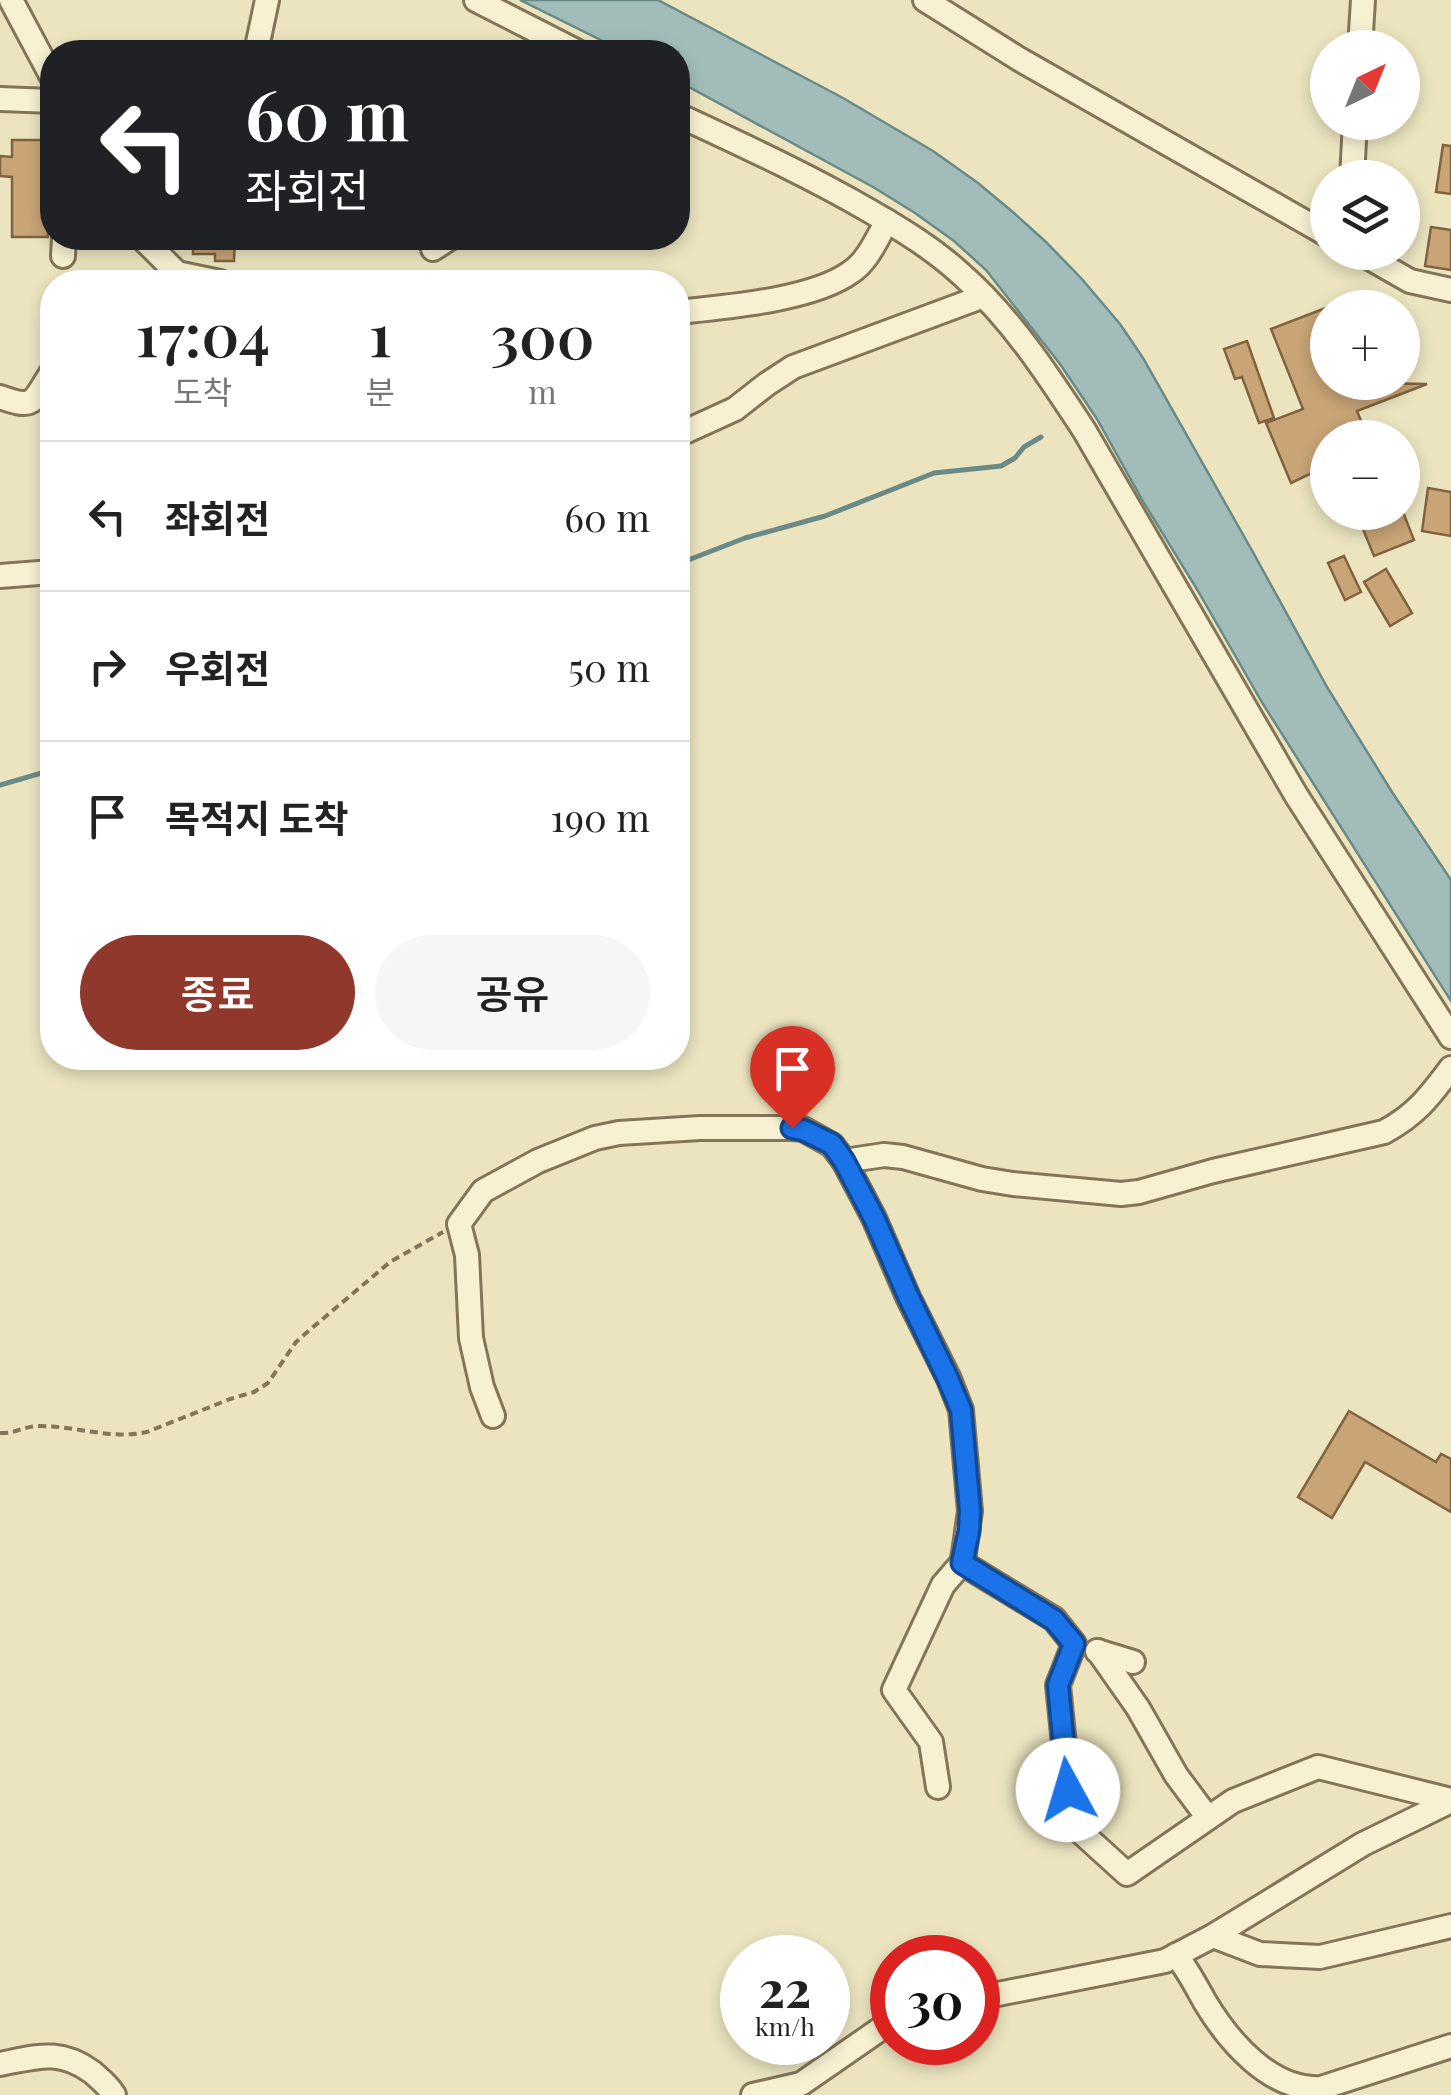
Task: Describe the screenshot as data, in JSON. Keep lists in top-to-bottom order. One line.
{"north":"top right","page":{"map_buttons":["+","−"],"turn":["60 m","좌회전"],"eta":["17:04","도착","1","분","300","m"],"list":[{"name":"좌회전","value":"60 m"},{"name":"우회전","value":"50 m"},{"name":"목적지 도착","value":"190 m"}],"buttons":["종료","공유"],"speed":"22 km/h","limit":"30"}}
